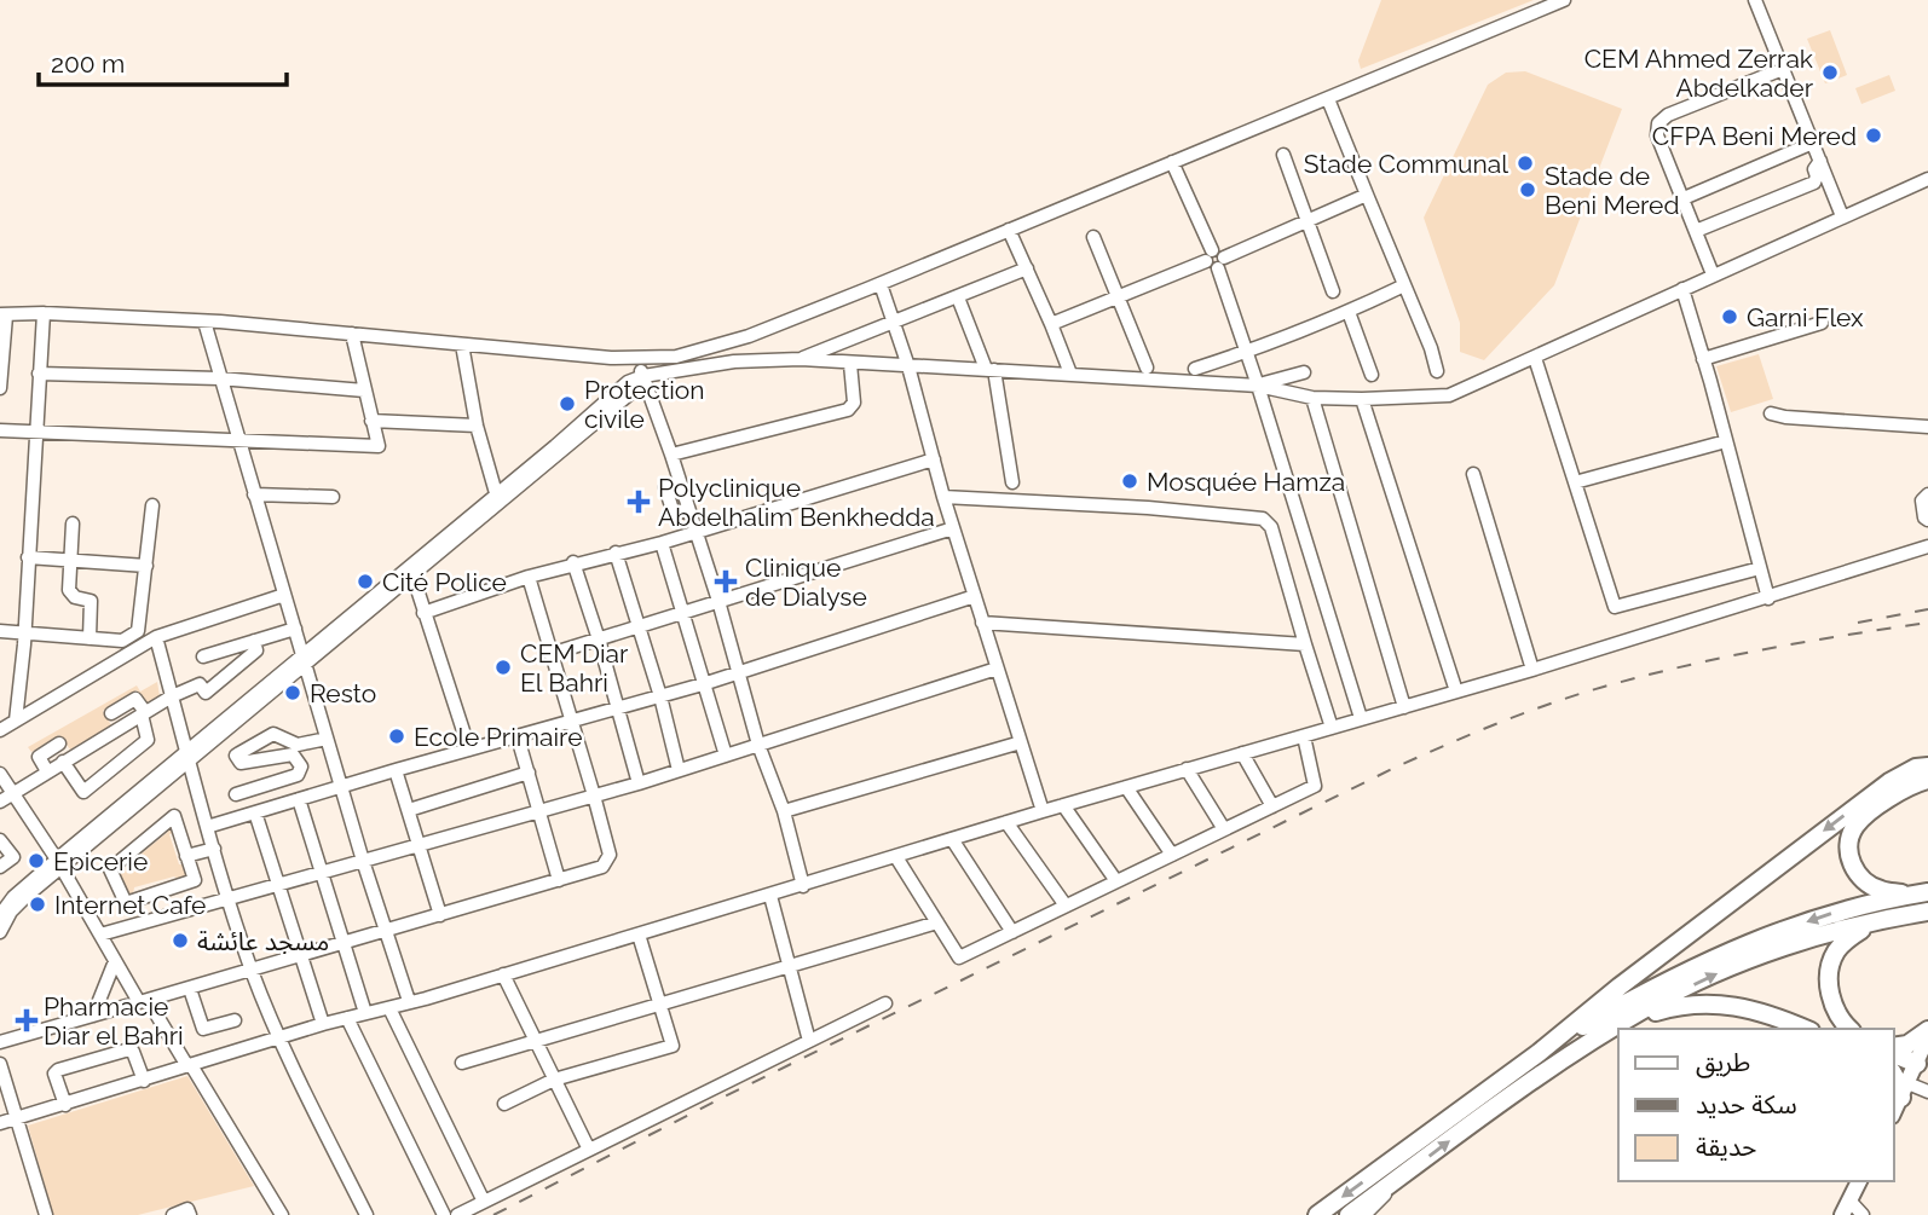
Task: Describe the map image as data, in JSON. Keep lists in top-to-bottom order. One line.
{"places":{"other":["CEM Ahmed Zerrak Abdelkader","CFPA Beni Mered","Stade Communal","Stade de Beni Mered","Garni Flex","Protection civile","Mosquée Hamza","Cité Police","CEM Diar El Bahri","Resto","Ecole Primaire","Epicerie","Internet Cafe","مسجد عائشة"],"health":["Polyclinique Abdelhalim Benkhedda","Clinique de Dialyse","Pharmacie Diar el Bahri"]},"legend":["طريق","سكة حديد","حديقة"],"scale_bar":"200 m"}
